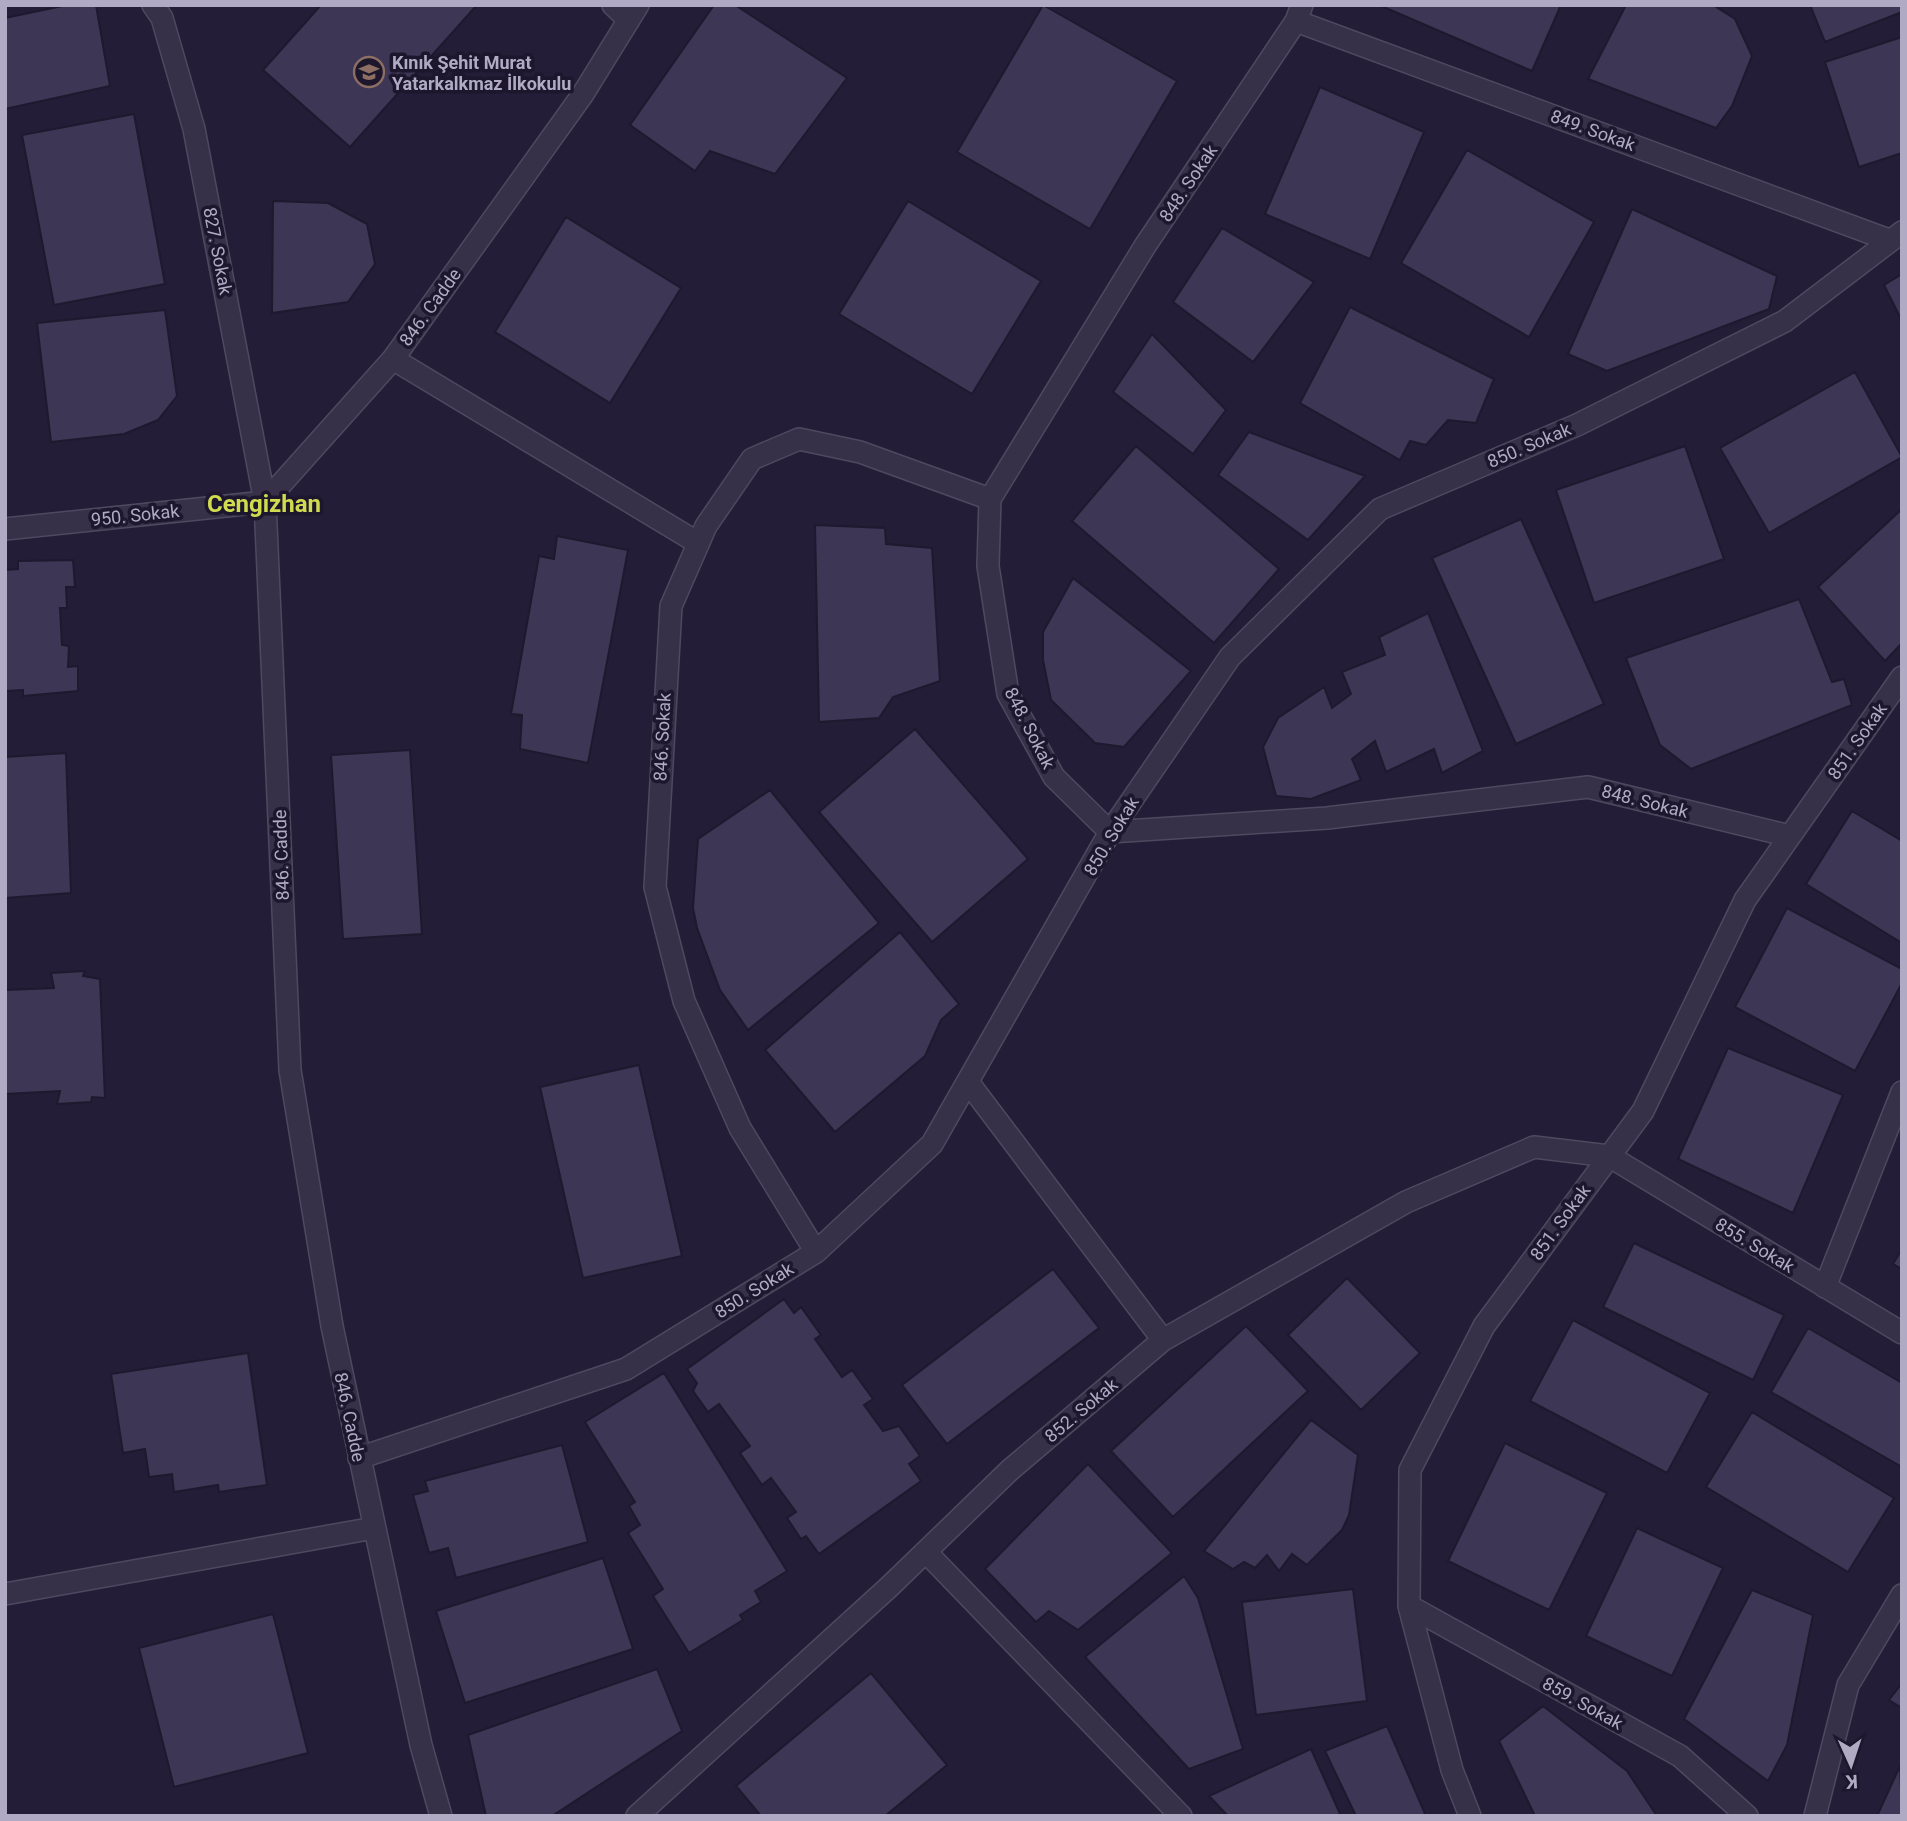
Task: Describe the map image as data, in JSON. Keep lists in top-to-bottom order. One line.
{"streets":{"street":["849. Sokak","848. Sokak","827. Sokak","846. Cadde","850. Sokak","950. Sokak","846. Sokak","851. Sokak","855. Sokak","852. Sokak","859. Sokak"]},"crossings":[["849. Sokak","848. Sokak"],["849. Sokak","850. Sokak"],["848. Sokak","850. Sokak"],["848. Sokak","846. Sokak"],["848. Sokak","851. Sokak"],["827. Sokak","846. Cadde"],["827. Sokak","950. Sokak"],["846. Cadde","850. Sokak"],["846. Cadde","950. Sokak"],["850. Sokak","846. Sokak"],["851. Sokak","855. Sokak"],["851. Sokak","852. Sokak"],["851. Sokak","859. Sokak"],["855. Sokak","852. Sokak"]],"districts":["Cengizhan"],"places":{"school or university":["Kınık Şehit Murat Yatarkalkmaz İlkokulu"]},"north":"bottom"}
